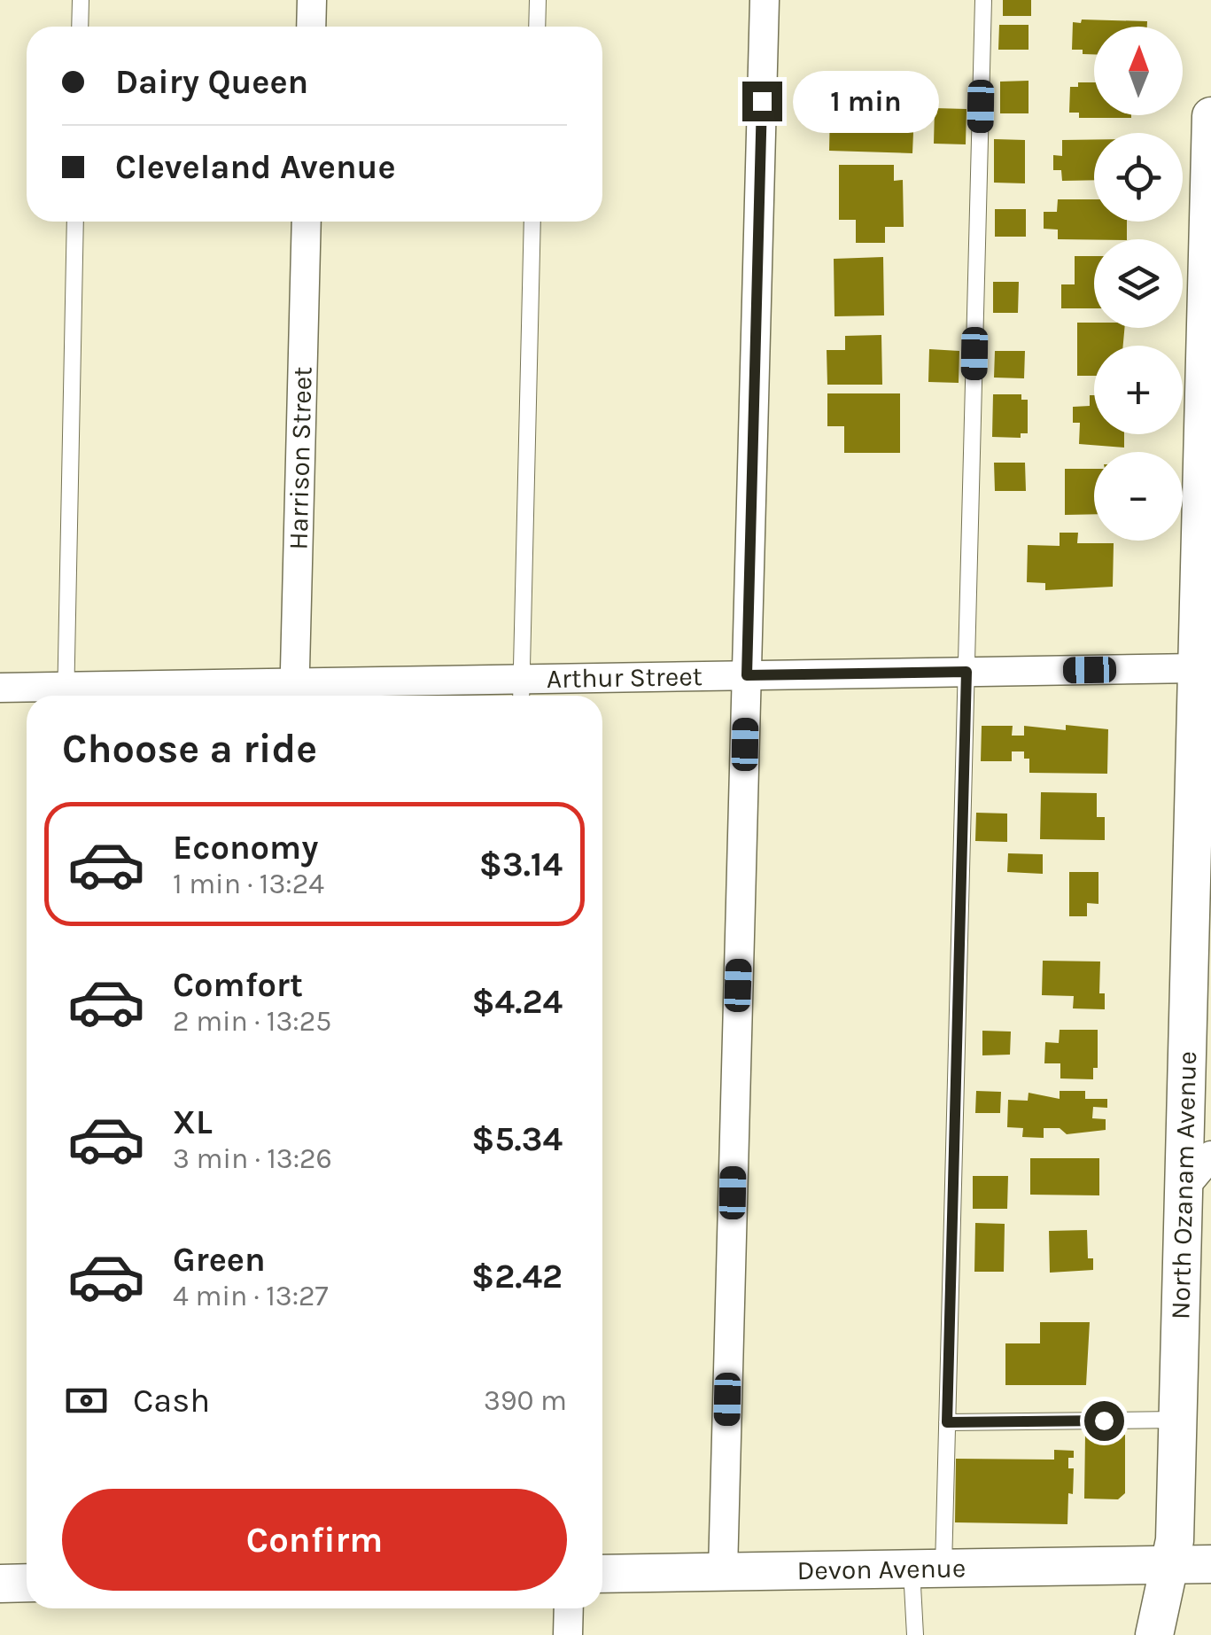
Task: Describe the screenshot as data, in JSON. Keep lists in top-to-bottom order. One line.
{"streets":{"street":["Harrison Street","Arthur Street","North Ozanam Avenue","Devon Avenue"]},"crossings":[["Harrison Street","Arthur Street"],["Arthur Street","North Ozanam Avenue"],["North Ozanam Avenue","Devon Avenue"]],"north":"top","page":{"map_buttons":["+","−"],"banner":["Dairy Queen","Cleveland Avenue"],"bubble":"1 min","heading":"Choose a ride","list":[{"name":"Economy","note":"1 min · 13:24","value":"$3.14"},{"name":"Comfort","note":"2 min · 13:25","value":"$4.24"},{"name":"XL","note":"3 min · 13:26","value":"$5.34"},{"name":"Green","note":"4 min · 13:27","value":"$2.42"}],"pay":["Cash","390 m"],"buttons":"Confirm"}}
